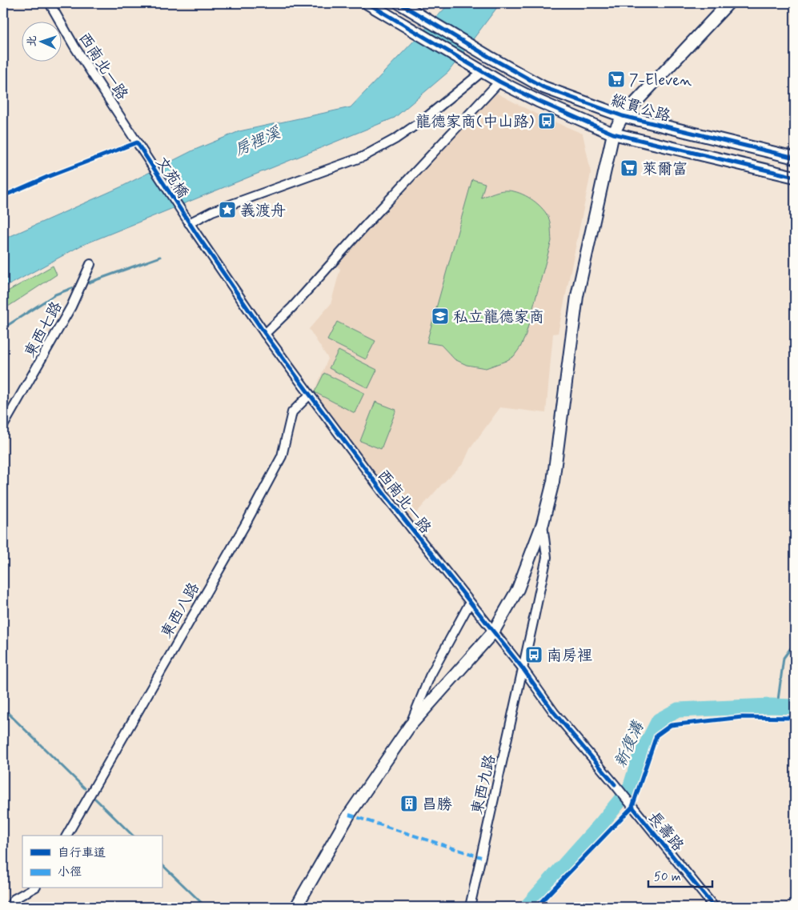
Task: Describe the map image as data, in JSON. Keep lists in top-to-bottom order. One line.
{"streets":{"main road":["縱貫公路"],"street":["西南北一路","文苑橋","東西七路","東西八路","東西九路","長壽路"]},"crossings":[["西南北一路","文苑橋"],["西南北一路","東西八路"],["西南北一路","東西九路"],["西南北一路","長壽路"]],"water":["房裡溪","新復溝"],"places":{"supermarket":["7-Eleven","萊爾富"],"bus stop":["龍德家商(中山路)","南房裡"],"place":["義渡舟"],"school or university":["私立龍德家商"],"building":["昌勝"]},"legend":["自行車道","小徑"],"scale_bar":"50 m","north":"left"}
